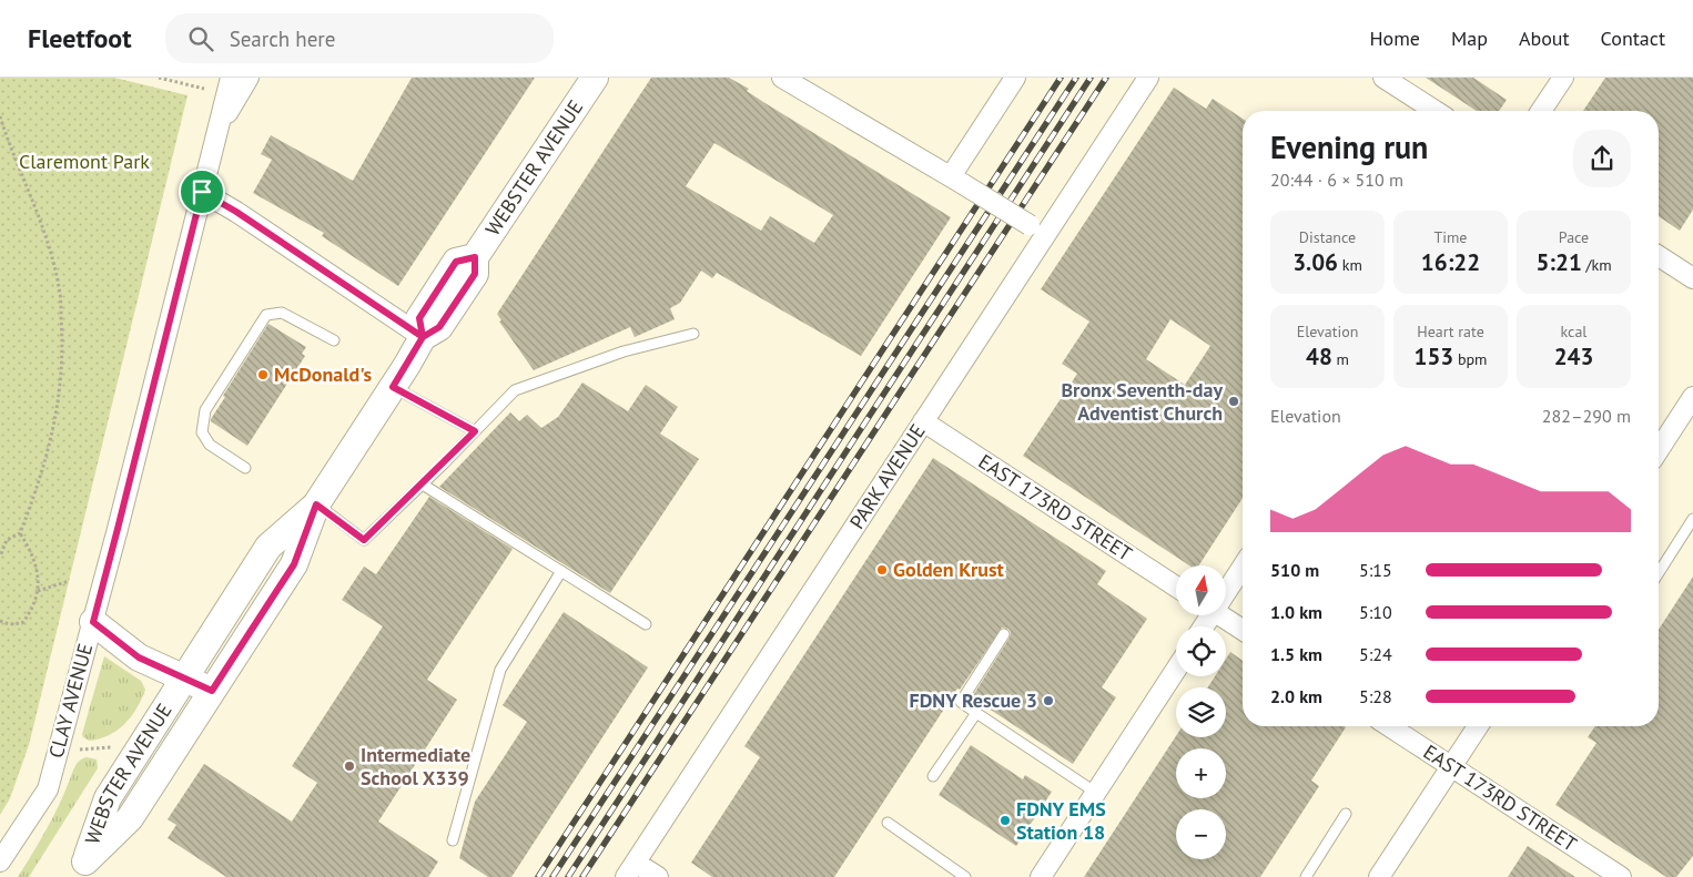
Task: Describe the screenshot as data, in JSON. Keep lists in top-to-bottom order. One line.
{"streets":{"main road":["WEBSTER AVENUE"],"street":["PARK AVENUE","EAST 173RD STREET","CLAY AVENUE"]},"crossings":[["PARK AVENUE","EAST 173RD STREET"]],"parks":["Claremont Park"],"places":["McDonald's","Bronx Seventh-day Adventist Church","Golden Krust","FDNY Rescue 3","Intermediate School X339","FDNY EMS Station 18"],"north":"top","page":{"header":"Fleetfoot","search":"Search here","nav":["Home","Map","About","Contact"],"heading":["Evening run","20:44 · 6 × 510 m"],"stats":[["Distance","3.06 km"],["Time","16:22"],["Pace","5:21 /km"],["Elevation","48 m"],["Heart rate","153 bpm"],["kcal","243"]],"chart":["Elevation","282–290 m"],"list":[{"name":"510 m","note":"5:15"},{"name":"1.0 km","note":"5:10"},{"name":"1.5 km","note":"5:24"},{"name":"2.0 km","note":"5:28"}],"map_buttons":["+","−"]}}
